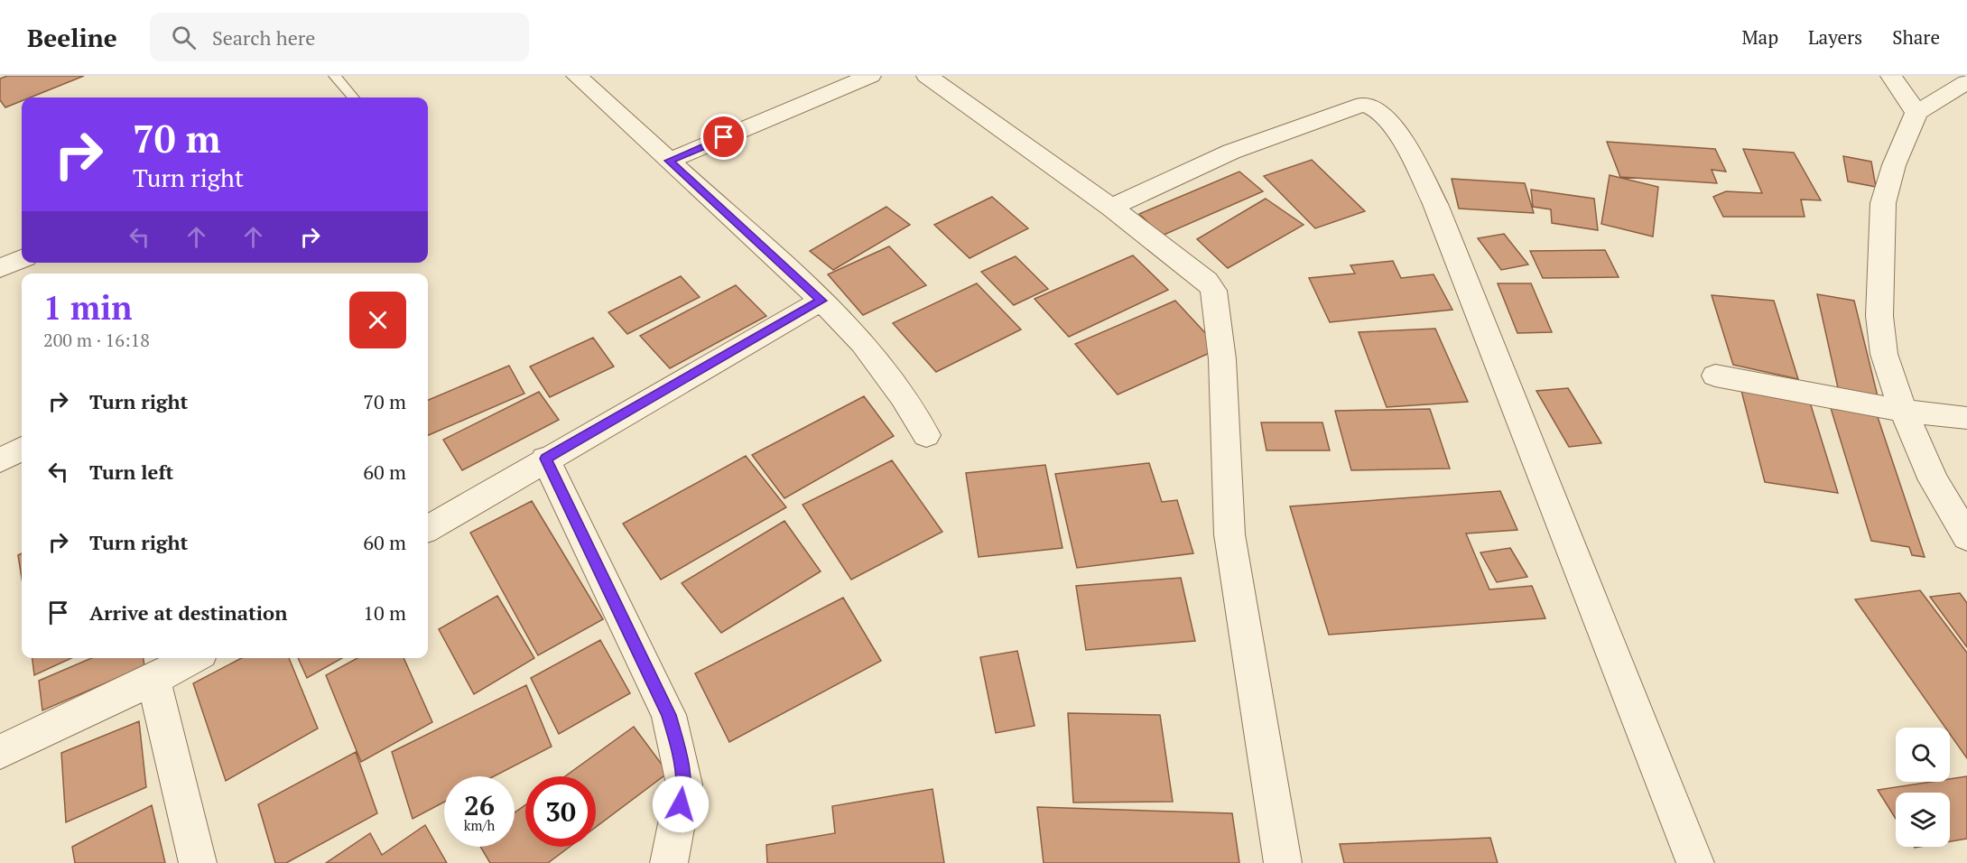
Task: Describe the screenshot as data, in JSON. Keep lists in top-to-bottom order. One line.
{"page":{"header":"Beeline","search":"Search here","nav":["Map","Layers","Share"],"turn":["70 m","Turn right"],"heading":["1 min","200 m · 16:18"],"list":[{"name":"Turn right","value":"70 m"},{"name":"Turn left","value":"60 m"},{"name":"Turn right","value":"60 m"},{"name":"Arrive at destination","value":"10 m"}],"speed":"26 km/h","limit":"30"}}
